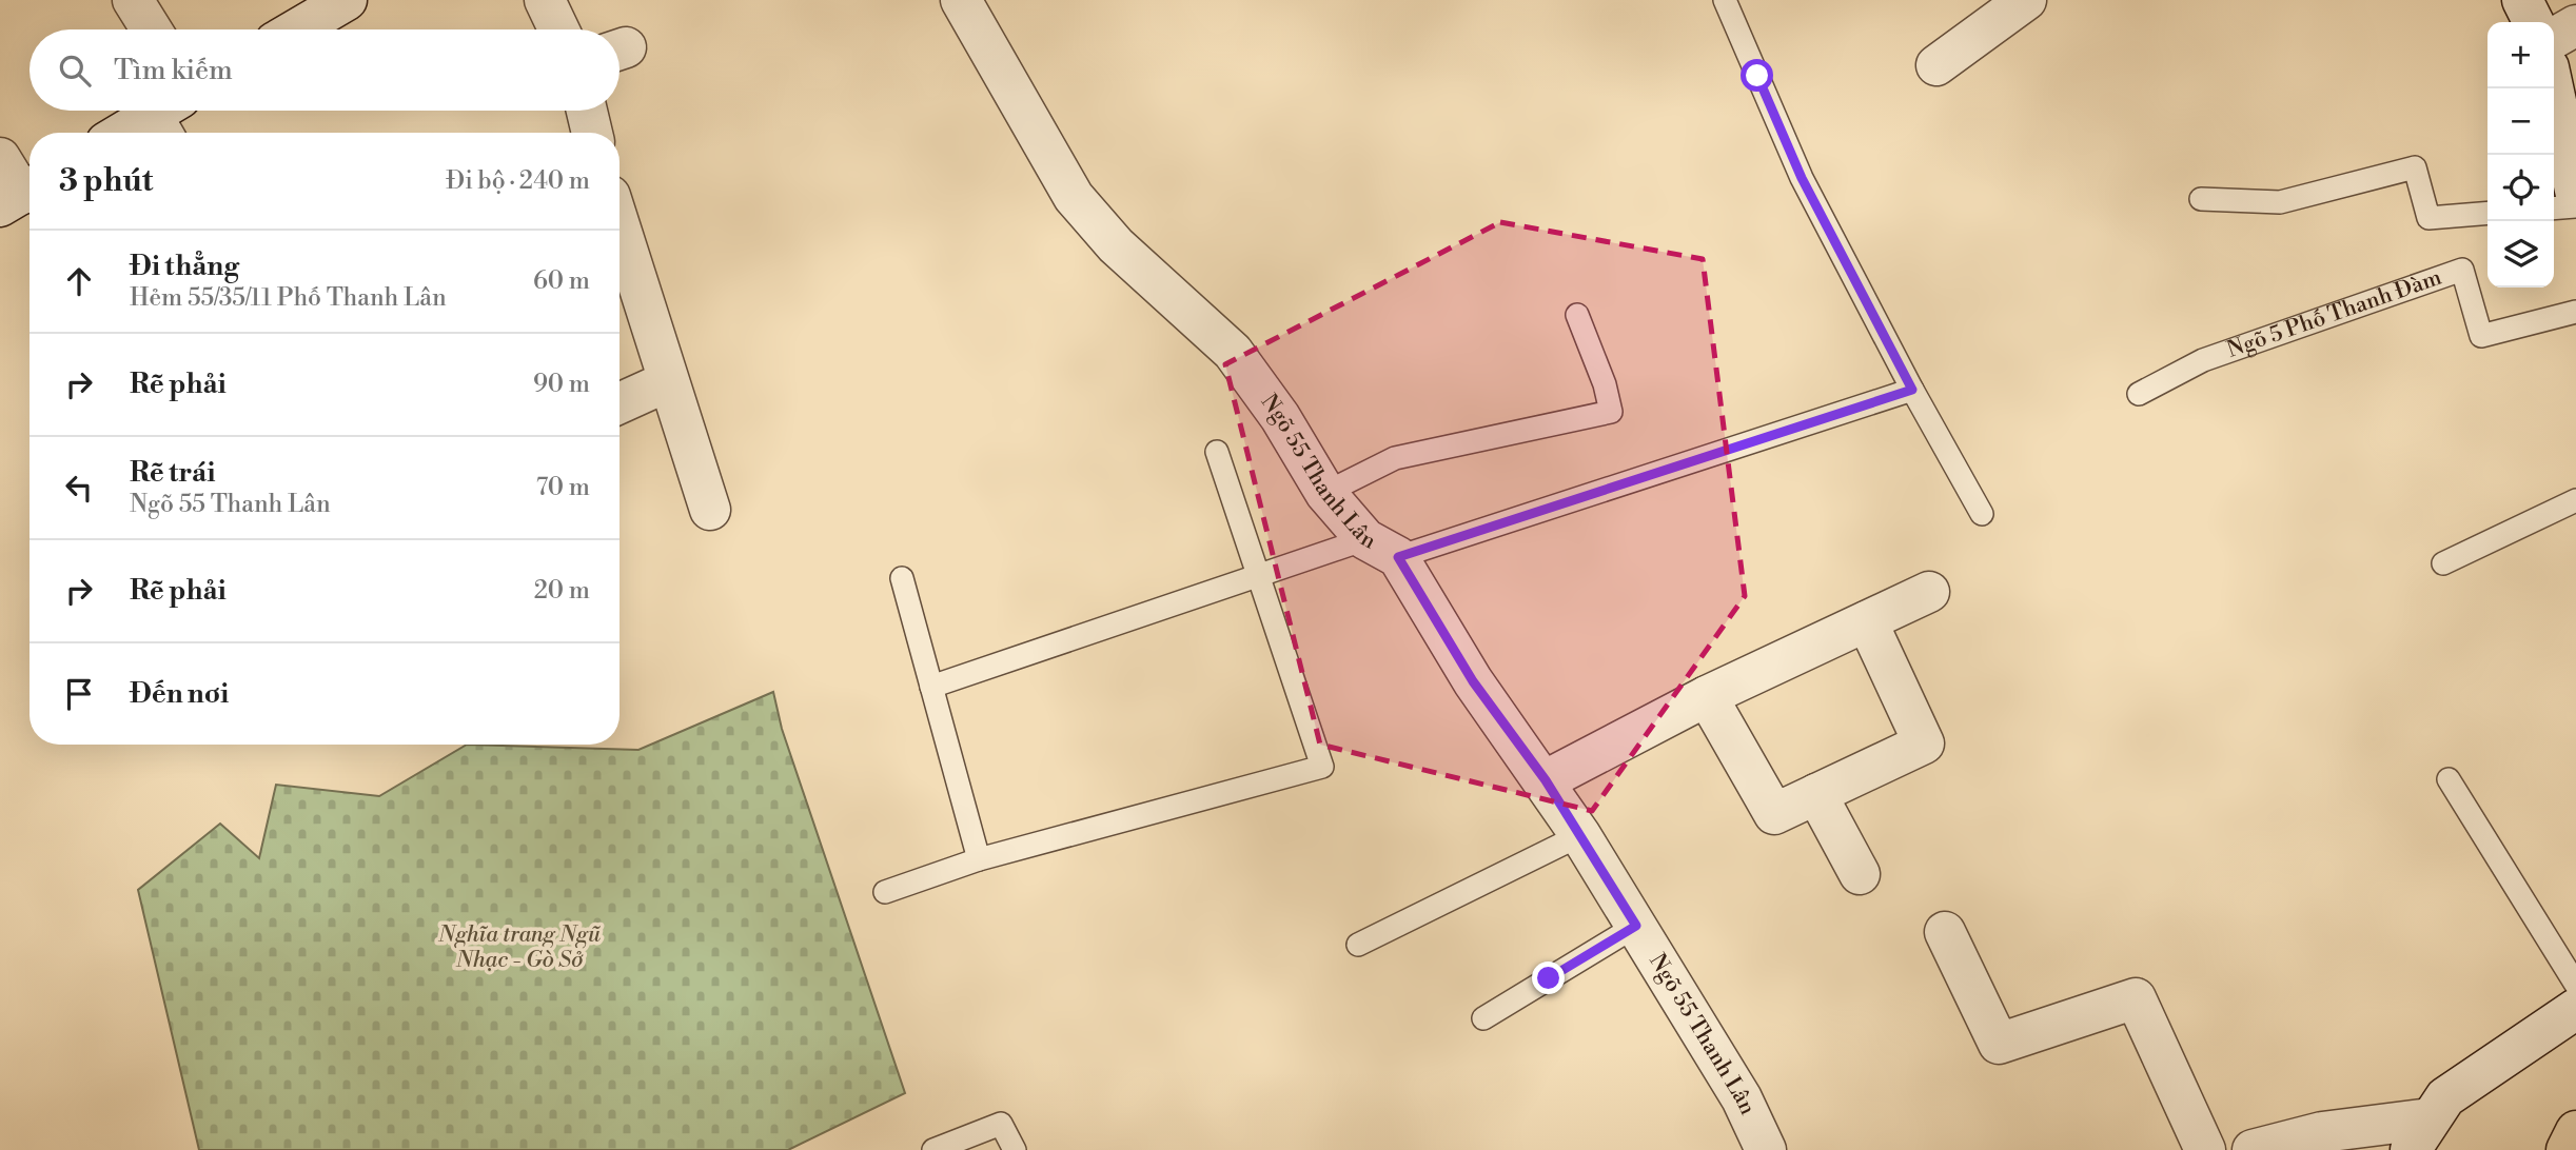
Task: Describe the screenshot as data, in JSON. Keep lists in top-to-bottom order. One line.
{"streets":{"street":["Ngõ 55 Thanh Lân"],"lane":["Ngõ 5 Phố Thanh Đàm"]},"parks":["Nghĩa trang Ngũ Nhạc - Gò Sở"],"page":{"map_buttons":["+","−"],"search":"Tìm kiếm","heading":["3 phút","Đi bộ · 240 m"],"list":[["Đi thẳng","Hẻm 55/35/11 Phố Thanh Lân","60 m"],["Rẽ phải","90 m"],["Rẽ trái","Ngõ 55 Thanh Lân","70 m"],["Rẽ phải","20 m"],"Đến nơi"]}}
